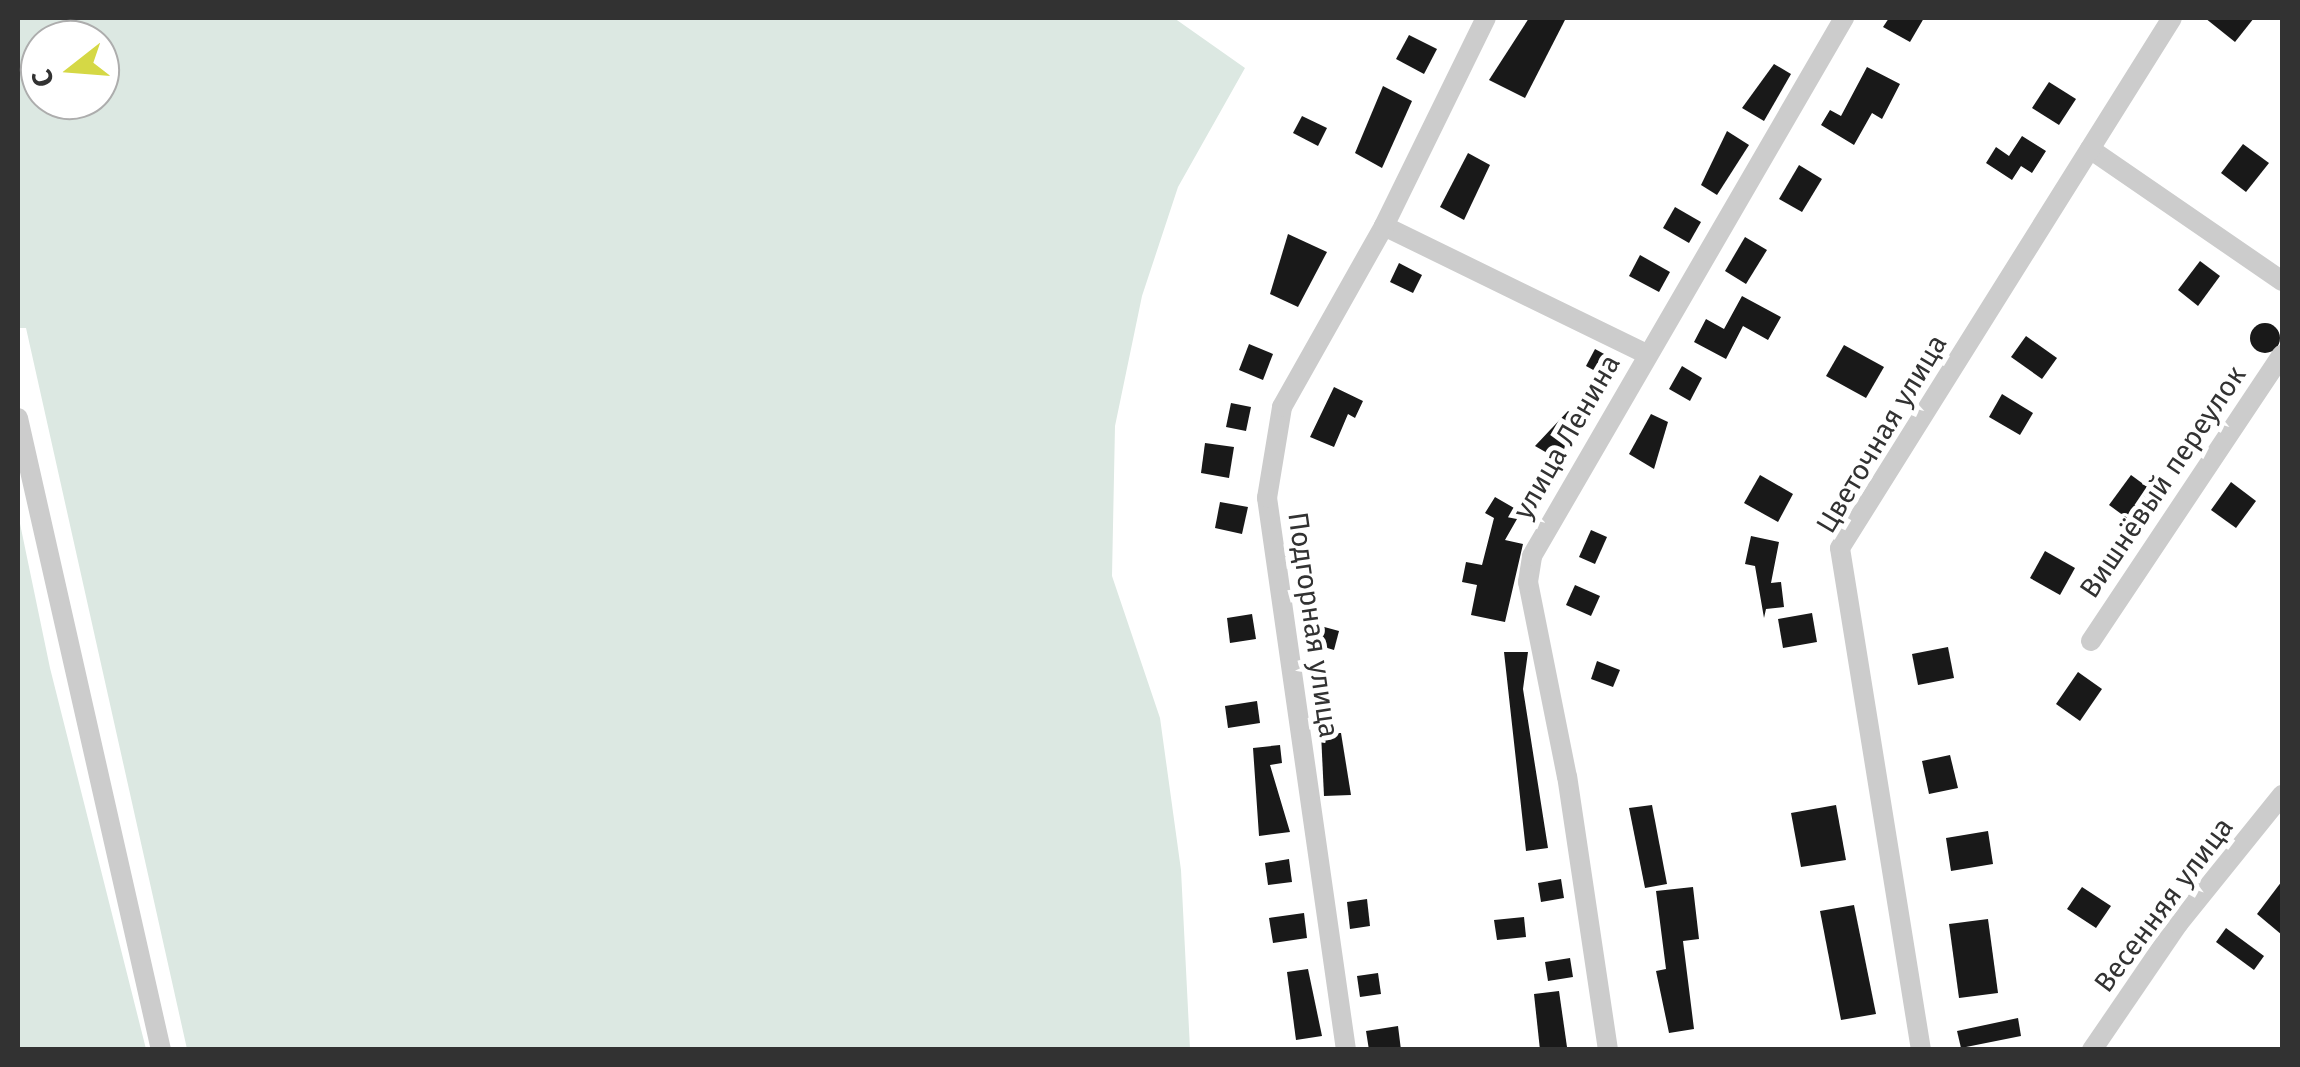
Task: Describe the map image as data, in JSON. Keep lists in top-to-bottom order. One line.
{"streets":{"street":["Цветочная улица","улица Ленина","Вишнёвый переулок","Подгорная улица","Весенняя улица"]},"north":"left"}
